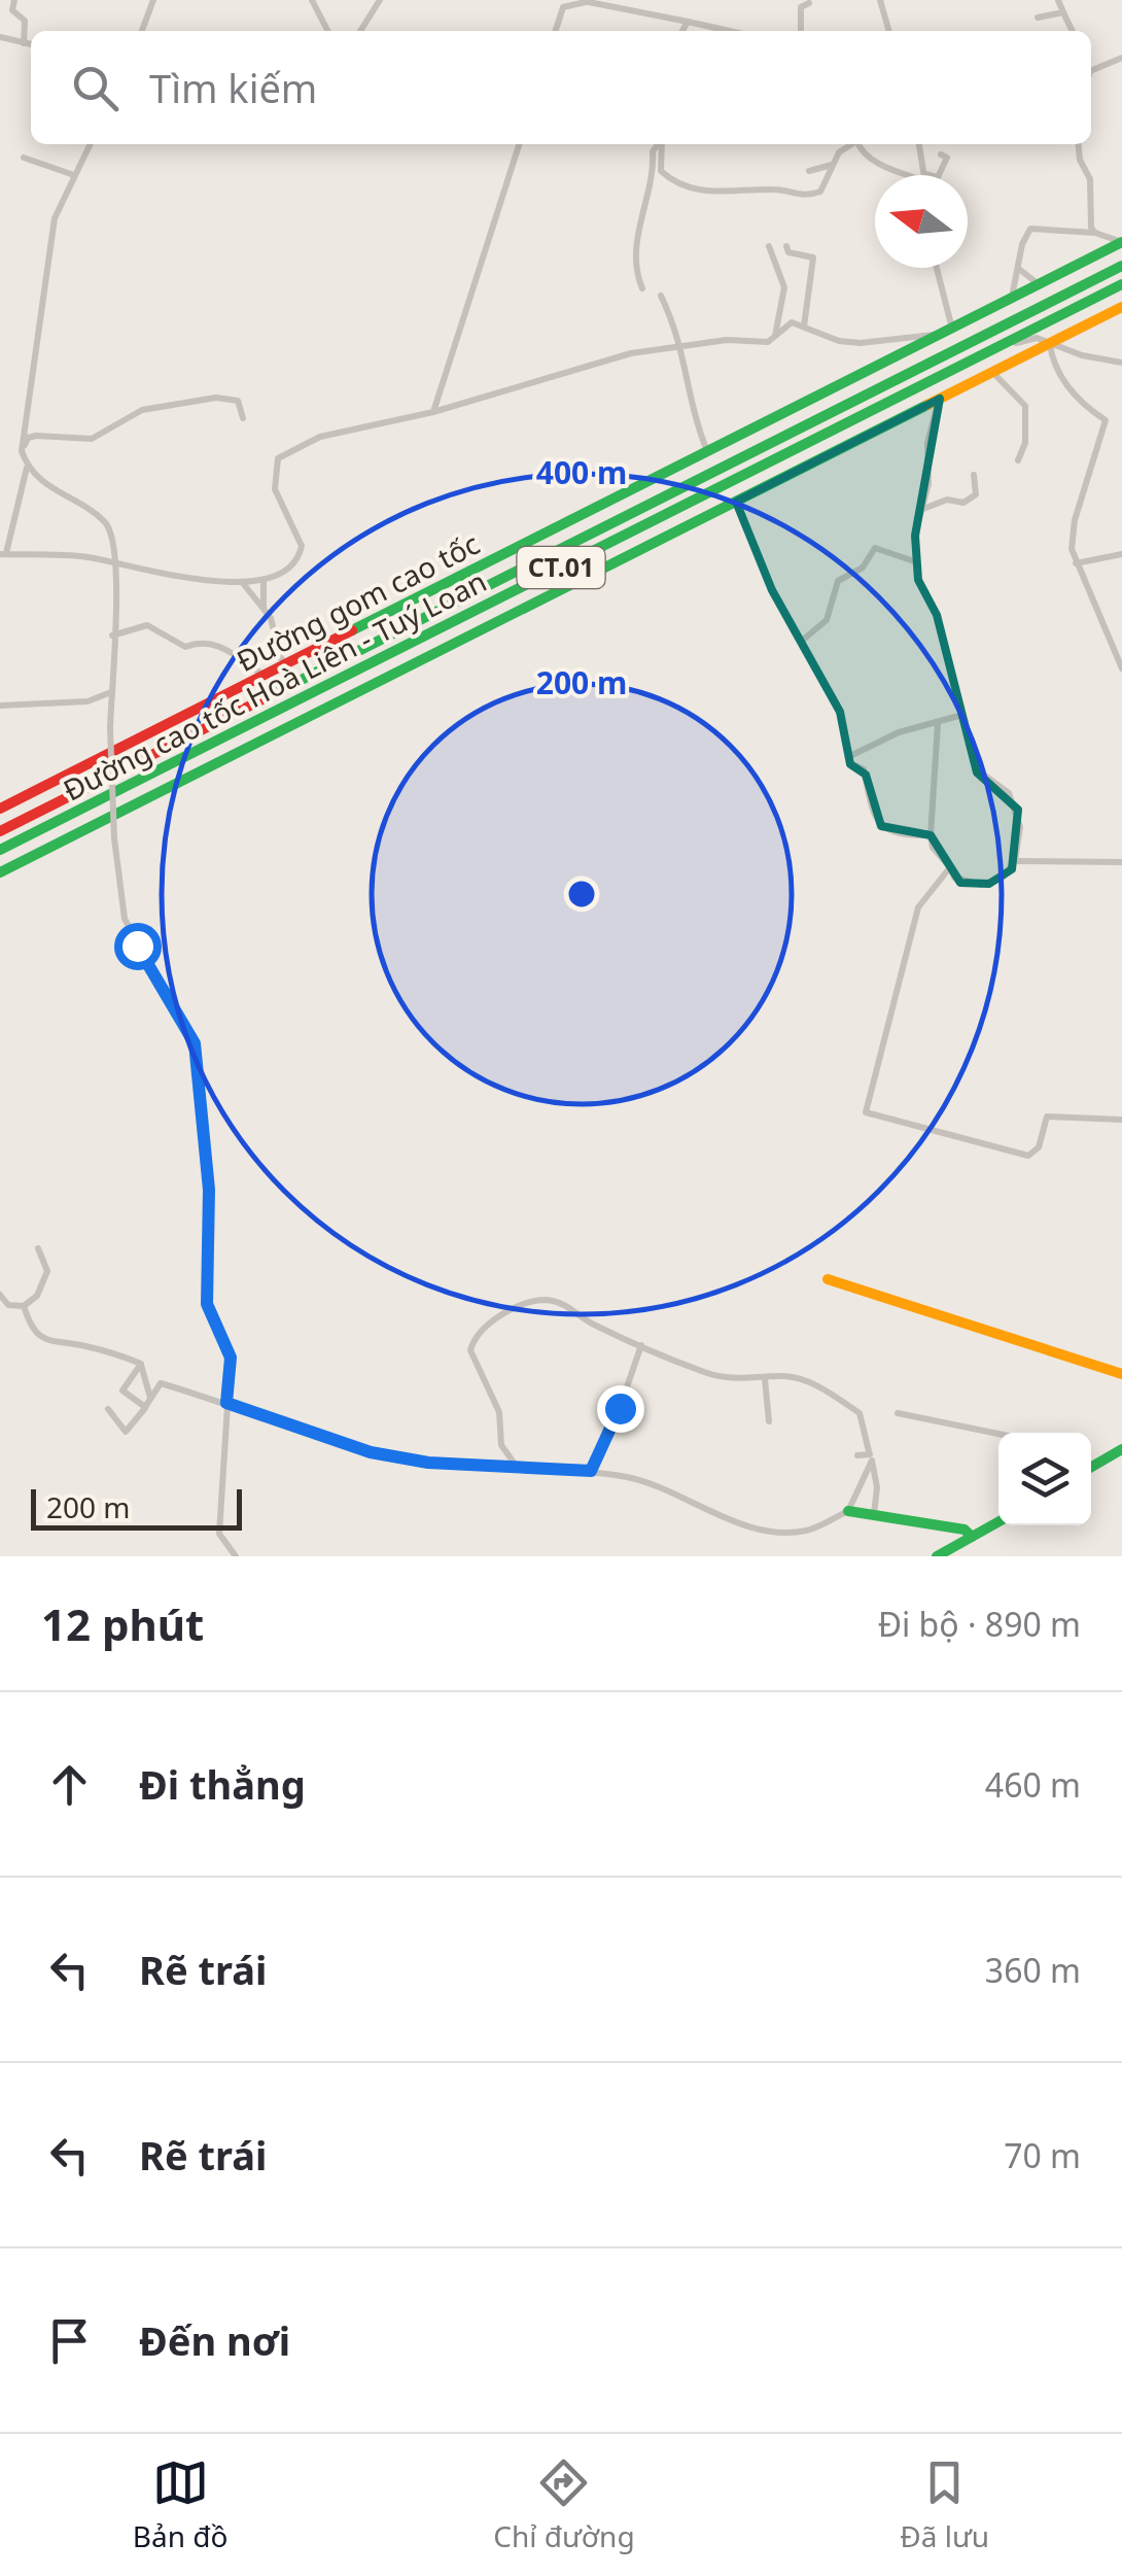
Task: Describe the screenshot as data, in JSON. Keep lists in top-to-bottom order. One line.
{"streets":{"main road":["CT.01","Đường gom cao tốc","Đường cao tốc Hoà Liên - Tuý Loan"]},"scale_bar":"200 m","north":"left","page":{"search":"Tìm kiếm","scale":"200 m","heading":["12 phút","Đi bộ · 890 m"],"list":[["Đi thẳng","460 m"],["Rẽ trái","360 m"],["Rẽ trái","70 m"],"Đến nơi"],"nav":["Bản đồ","Chỉ đường","Đã lưu"]},"rings":["400 m","200 m"]}
